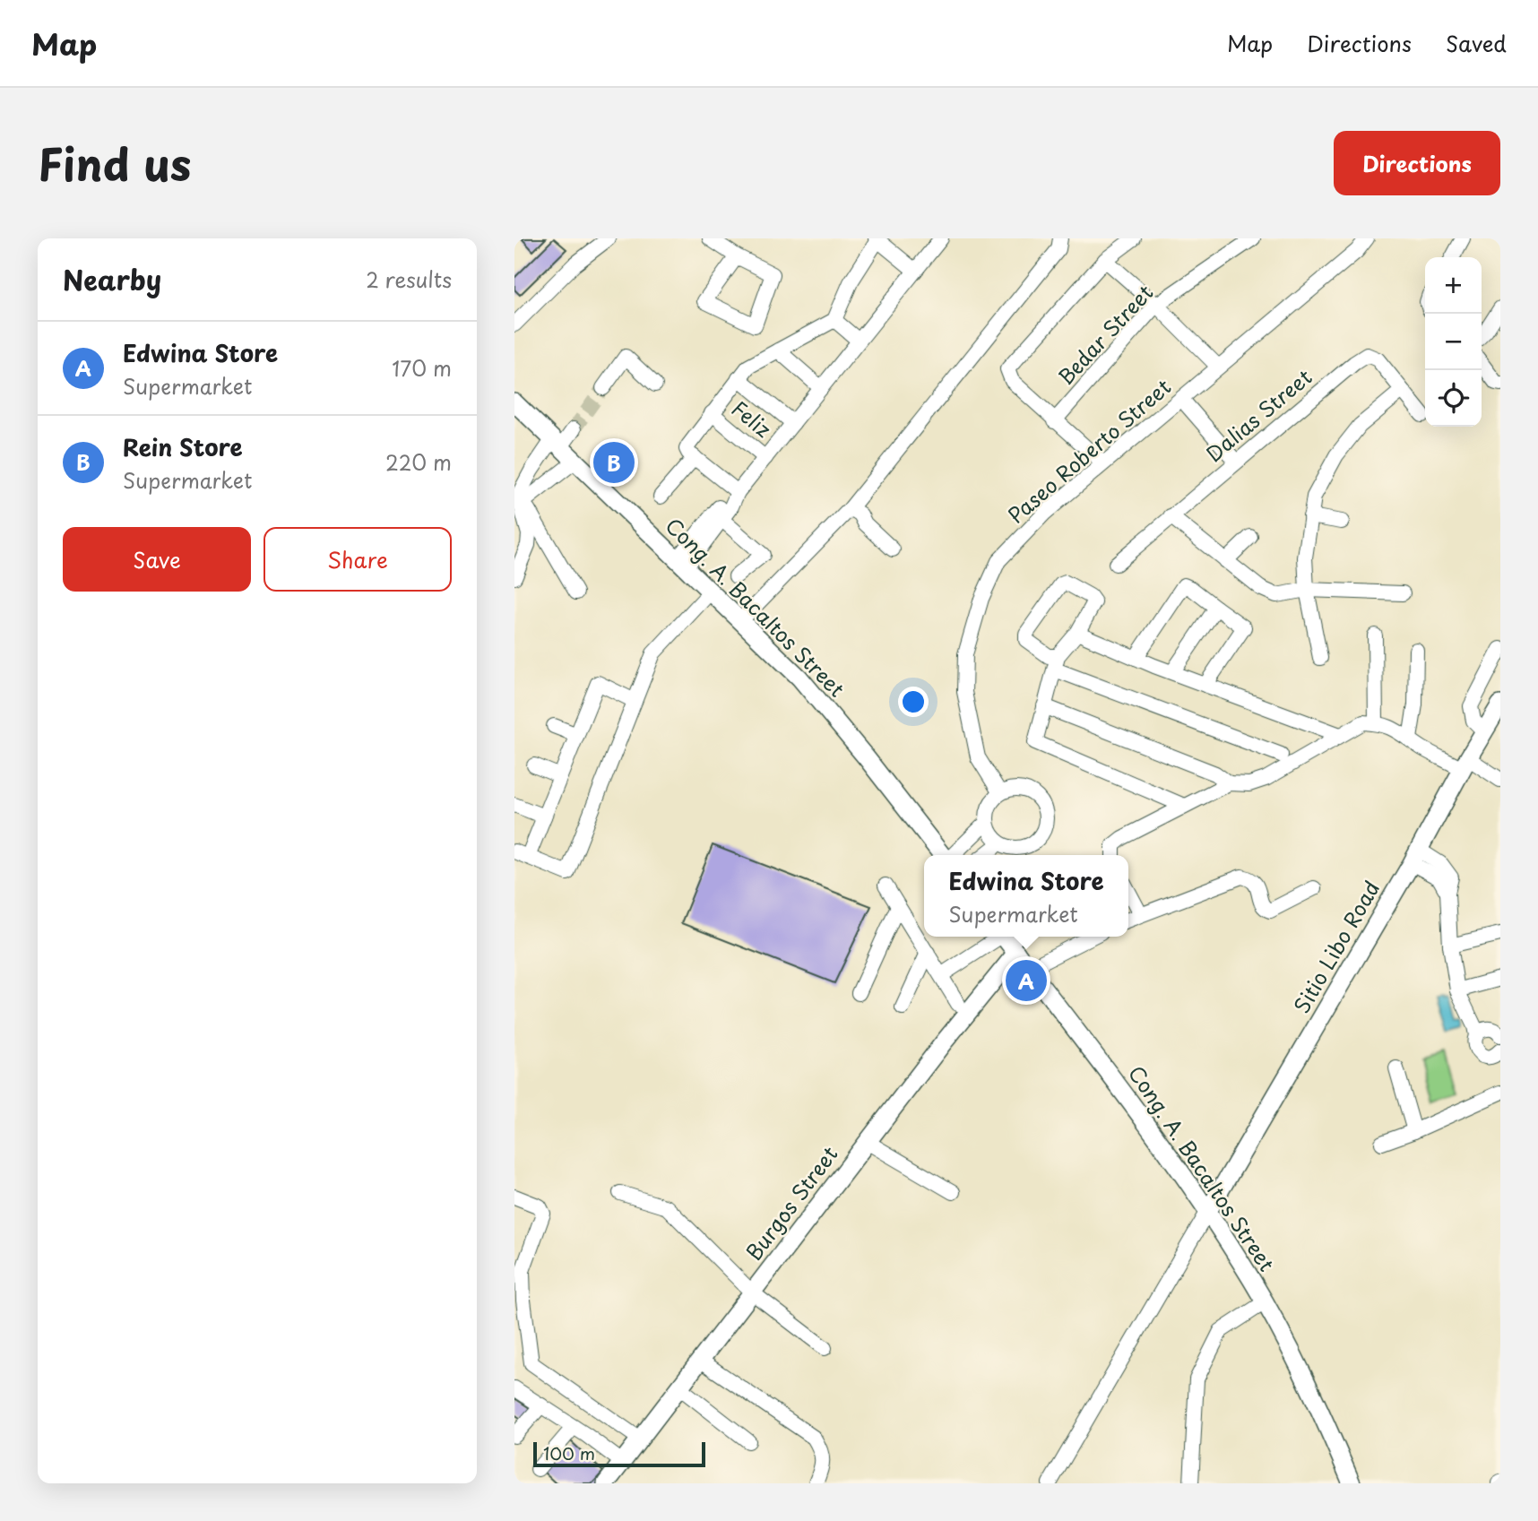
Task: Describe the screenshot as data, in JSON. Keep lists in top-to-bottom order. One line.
{"streets":{"street":["Bedar Street","Dalias Street","Feliz","Paseo Roberto Street","Cong. A. Bacaltos Street","Sitio Libo Road","Burgos Street"]},"crossings":[["Cong. A. Bacaltos Street","Sitio Libo Road"],["Cong. A. Bacaltos Street","Burgos Street"]],"scale_bar":"100 m","page":{"header":"Map","nav":["Map","Directions","Saved"],"title":"Find us","buttons":["Directions",["Save","Share"]],"heading":["Nearby","2 results"],"map_buttons":["+","−"],"list":[{"mark":"A","name":"Edwina Store","note":"Supermarket","value":"170 m"},{"mark":"B","name":"Rein Store","note":"Supermarket","value":"220 m"}],"pins":["B","A"],"popup":["Edwina Store","Supermarket"],"scale":"100 m"}}
